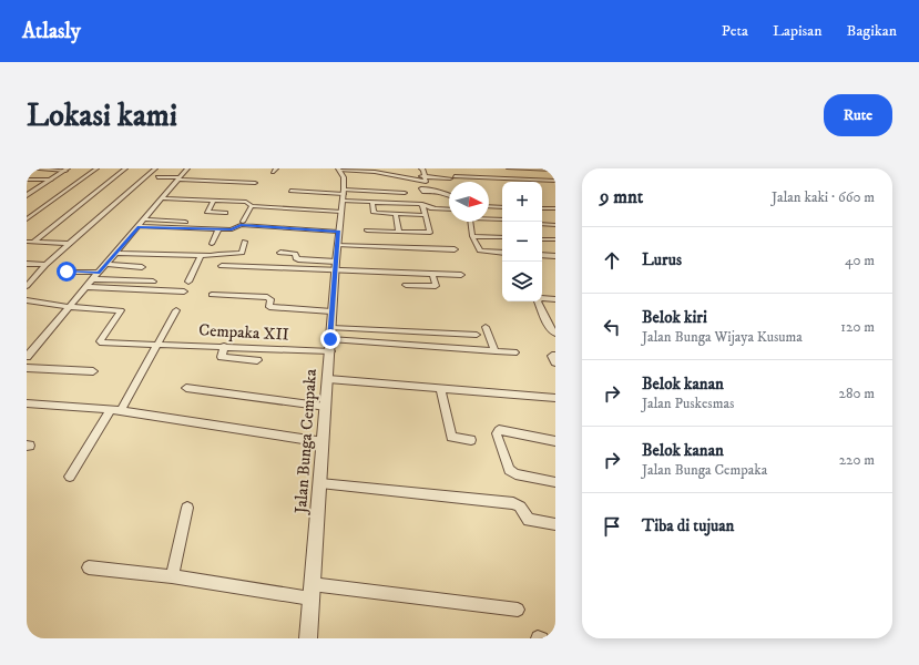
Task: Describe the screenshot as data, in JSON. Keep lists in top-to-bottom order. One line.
{"streets":{"street":["Cempaka XII","Jalan Bunga Cempaka"]},"crossings":[["Cempaka XII","Jalan Bunga Cempaka"]],"north":"right","page":{"header":"Atlasly","nav":["Peta","Lapisan","Bagikan"],"buttons":"Rute","title":"Lokasi kami","heading":["9 mnt","Jalan kaki · 660 m"],"map_buttons":["+","−"],"list":[["Lurus","40 m"],["Belok kiri","Jalan Bunga Wijaya Kusuma","120 m"],["Belok kanan","Jalan Puskesmas","280 m"],["Belok kanan","Jalan Bunga Cempaka","220 m"],"Tiba di tujuan"]}}
